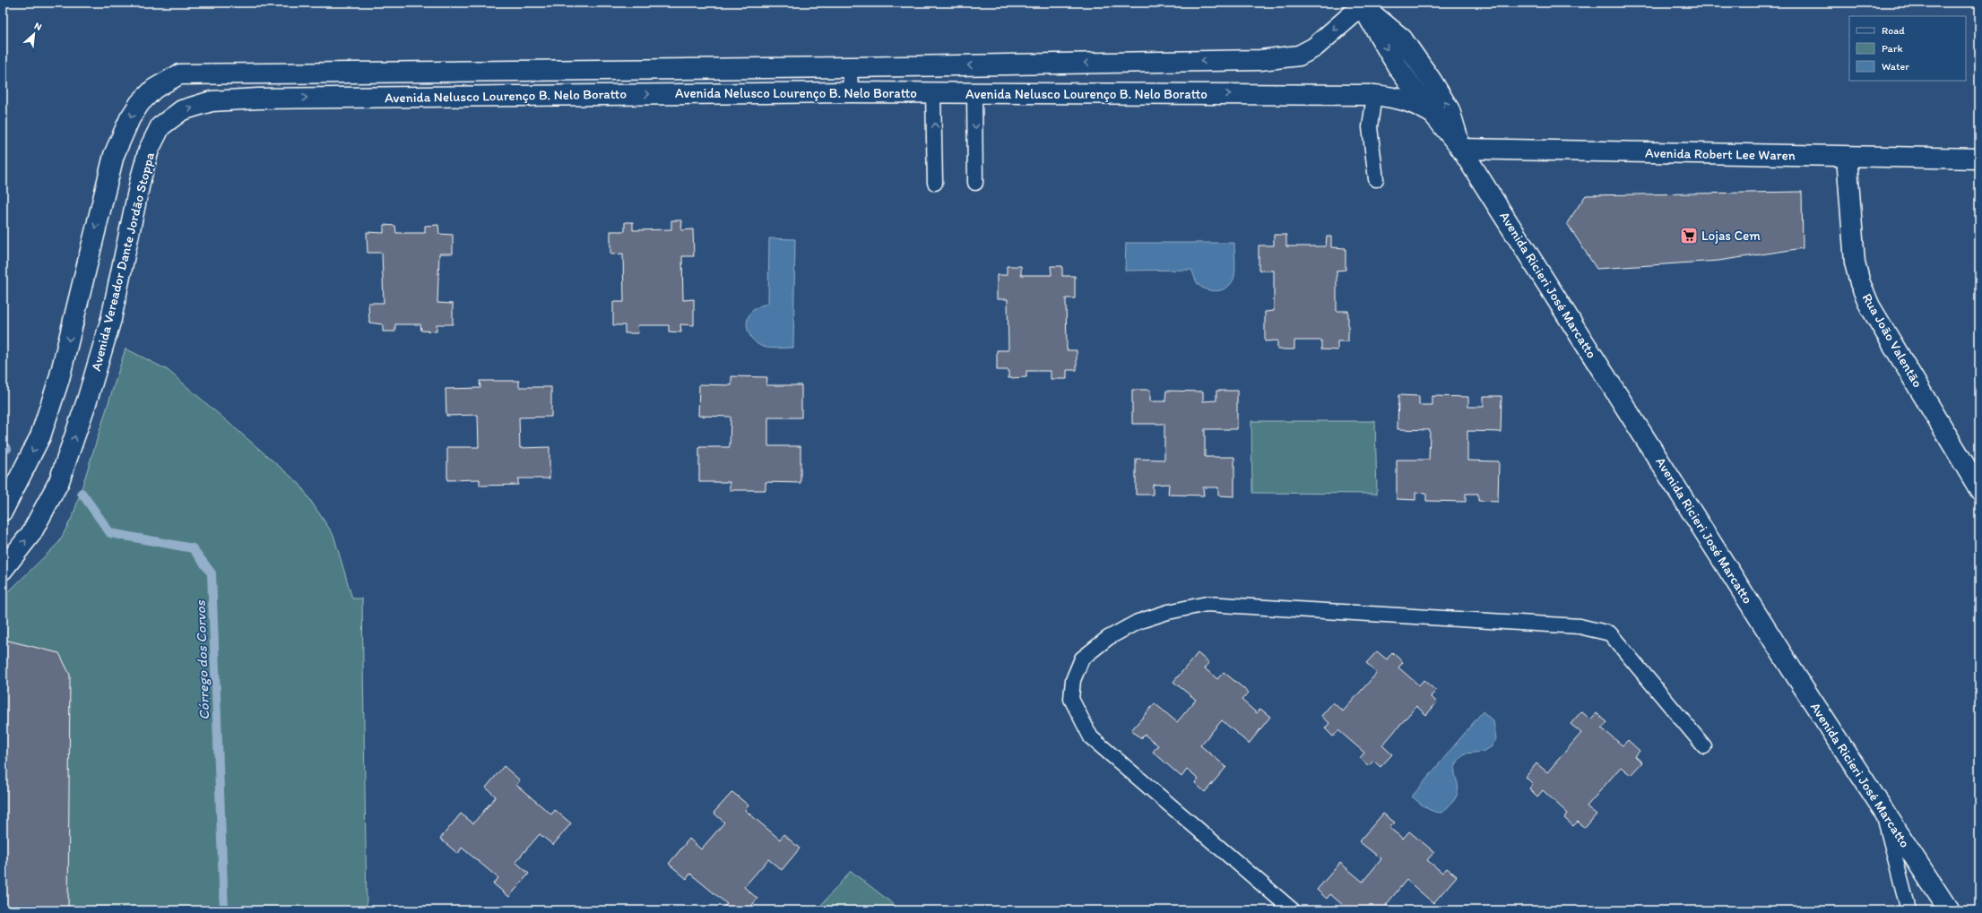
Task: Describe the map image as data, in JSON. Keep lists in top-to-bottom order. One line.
{"streets":{"street":["Avenida Nelusco Lourenço B. Nelo Boratto","Avenida Robert Lee Waren","Avenida Vereador Dante Jordão Stoppa","Avenida Ricieri José Marcatto","Rua João Valentão"]},"crossings":[["Avenida Nelusco Lourenço B. Nelo Boratto","Avenida Vereador Dante Jordão Stoppa"],["Avenida Nelusco Lourenço B. Nelo Boratto","Avenida Ricieri José Marcatto"],["Avenida Robert Lee Waren","Avenida Ricieri José Marcatto"],["Avenida Robert Lee Waren","Rua João Valentão"]],"one_way":["Avenida Vereador Dante Jordão Stoppa"],"water":["Córrego dos Corvos"],"places":{"supermarket":["Lojas Cem"]},"legend":["Road","Park","Water"],"north":"top right"}
